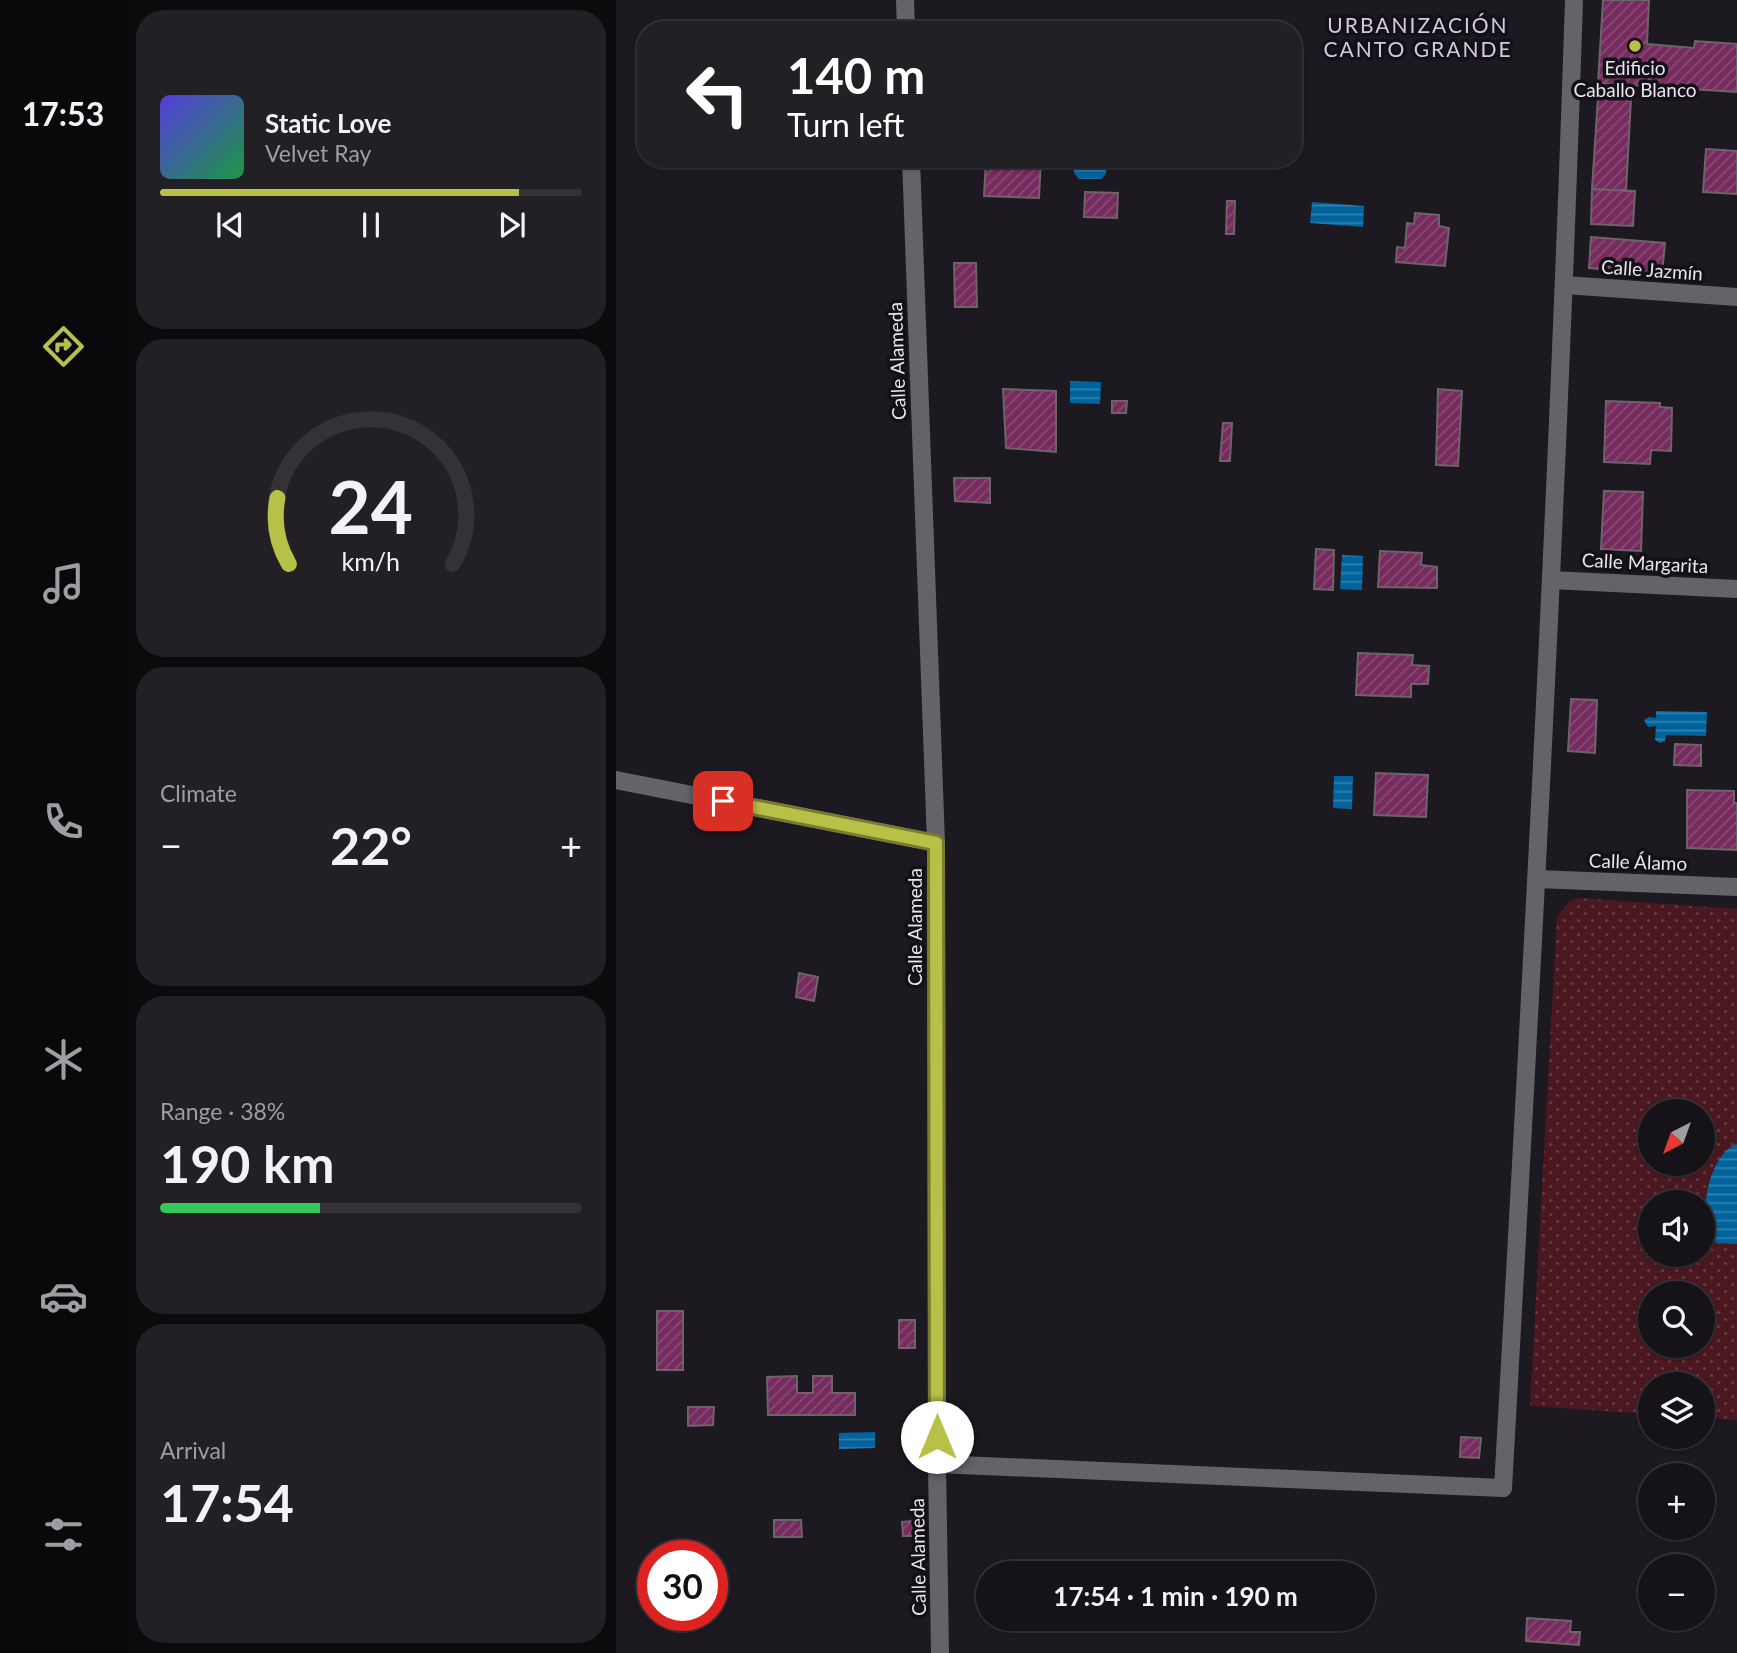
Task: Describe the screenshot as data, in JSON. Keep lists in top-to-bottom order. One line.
{"streets":{"street":["Calle Jazmín","Calle Alameda","Calle Margarita","Calle Álamo"]},"districts":["URBANIZACIÓN CANTO GRANDE"],"places":["Edificio Caballo Blanco"],"north":"bottom left","page":{"tabs":"17:53","turn":["140 m","Turn left"],"song":["Static Love","Velvet Ray"],"tile":["Climate",["Range · 38%","190 km"],["Arrival","17:54"]],"heat":["−","22°","+"],"map_buttons":["+","−"],"limit":"30","trip":"17:54 · 1 min · 190 m","gauge":["24","km/h"]}}
